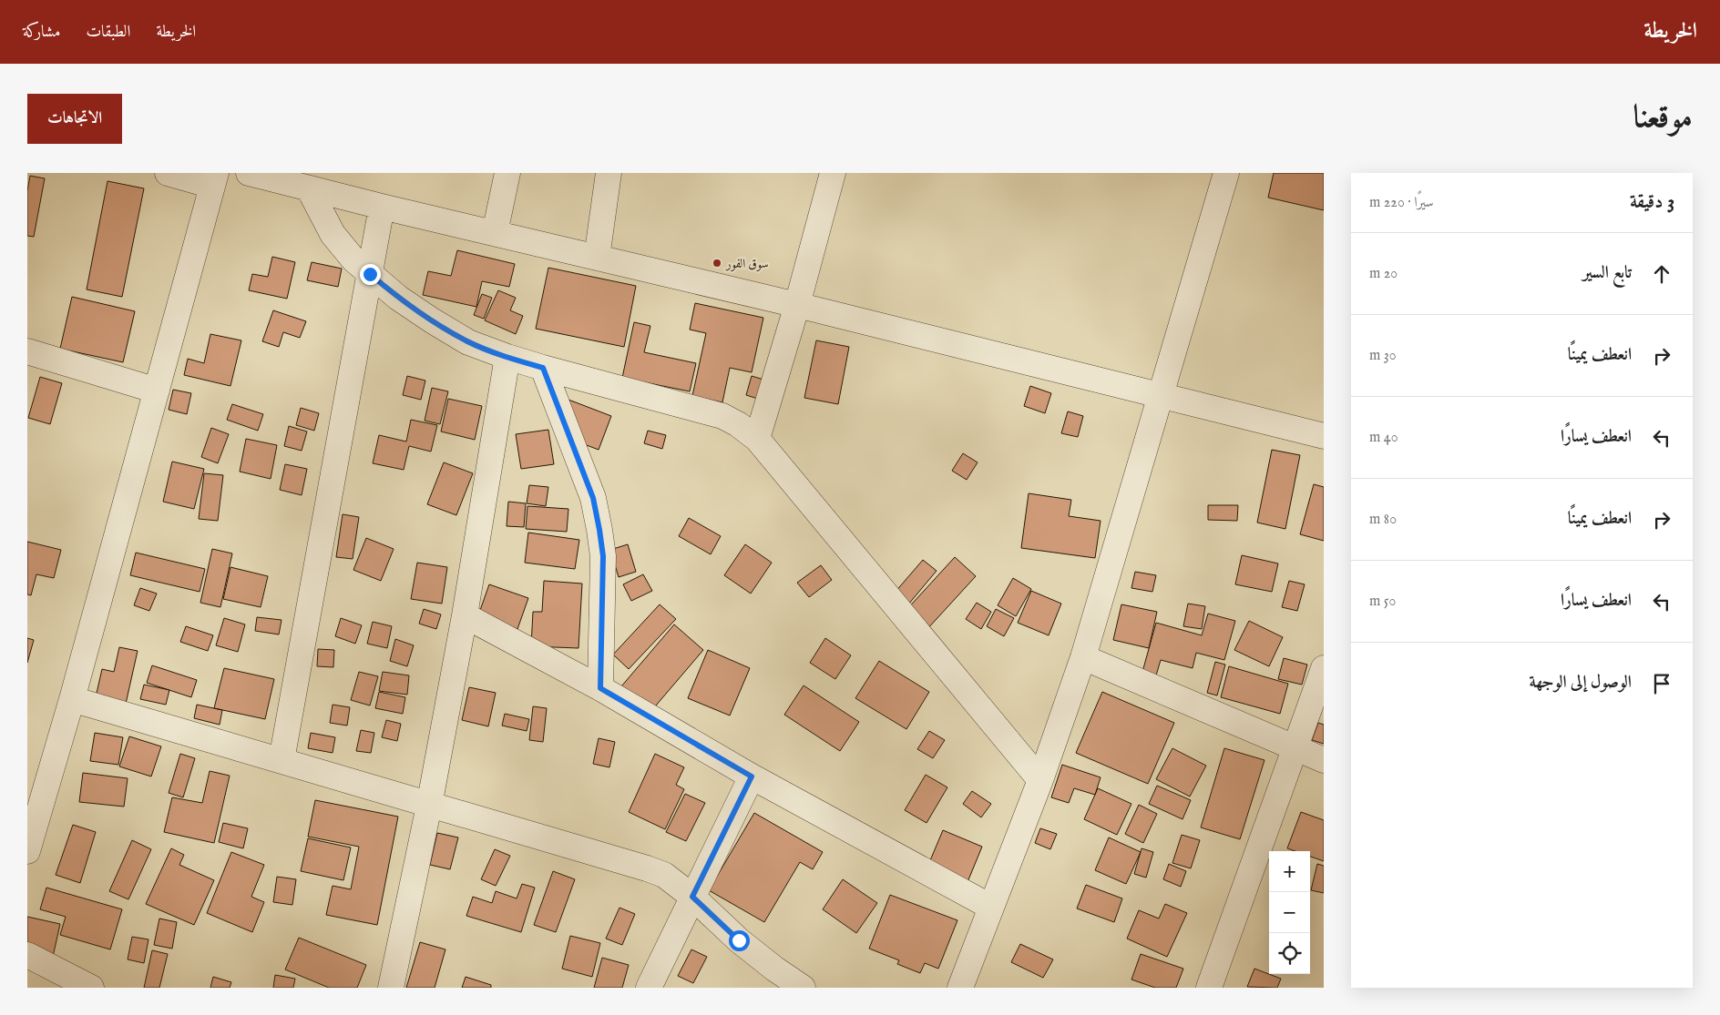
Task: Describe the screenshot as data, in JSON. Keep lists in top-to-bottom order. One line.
{"places":["سوق الفور"],"page":{"header":"الخريطة","nav":["الخريطة","الطبقات","مشاركة"],"title":"موقعنا","buttons":"الاتجاهات","heading":["3 دقيقة","سيرًا · 220 m"],"list":[["تابع السير","20 m"],["انعطف يمينًا","30 m"],["انعطف يسارًا","40 m"],["انعطف يمينًا","80 m"],["انعطف يسارًا","50 m"],"الوصول إلى الوجهة"],"map_buttons":["+","−"]}}
